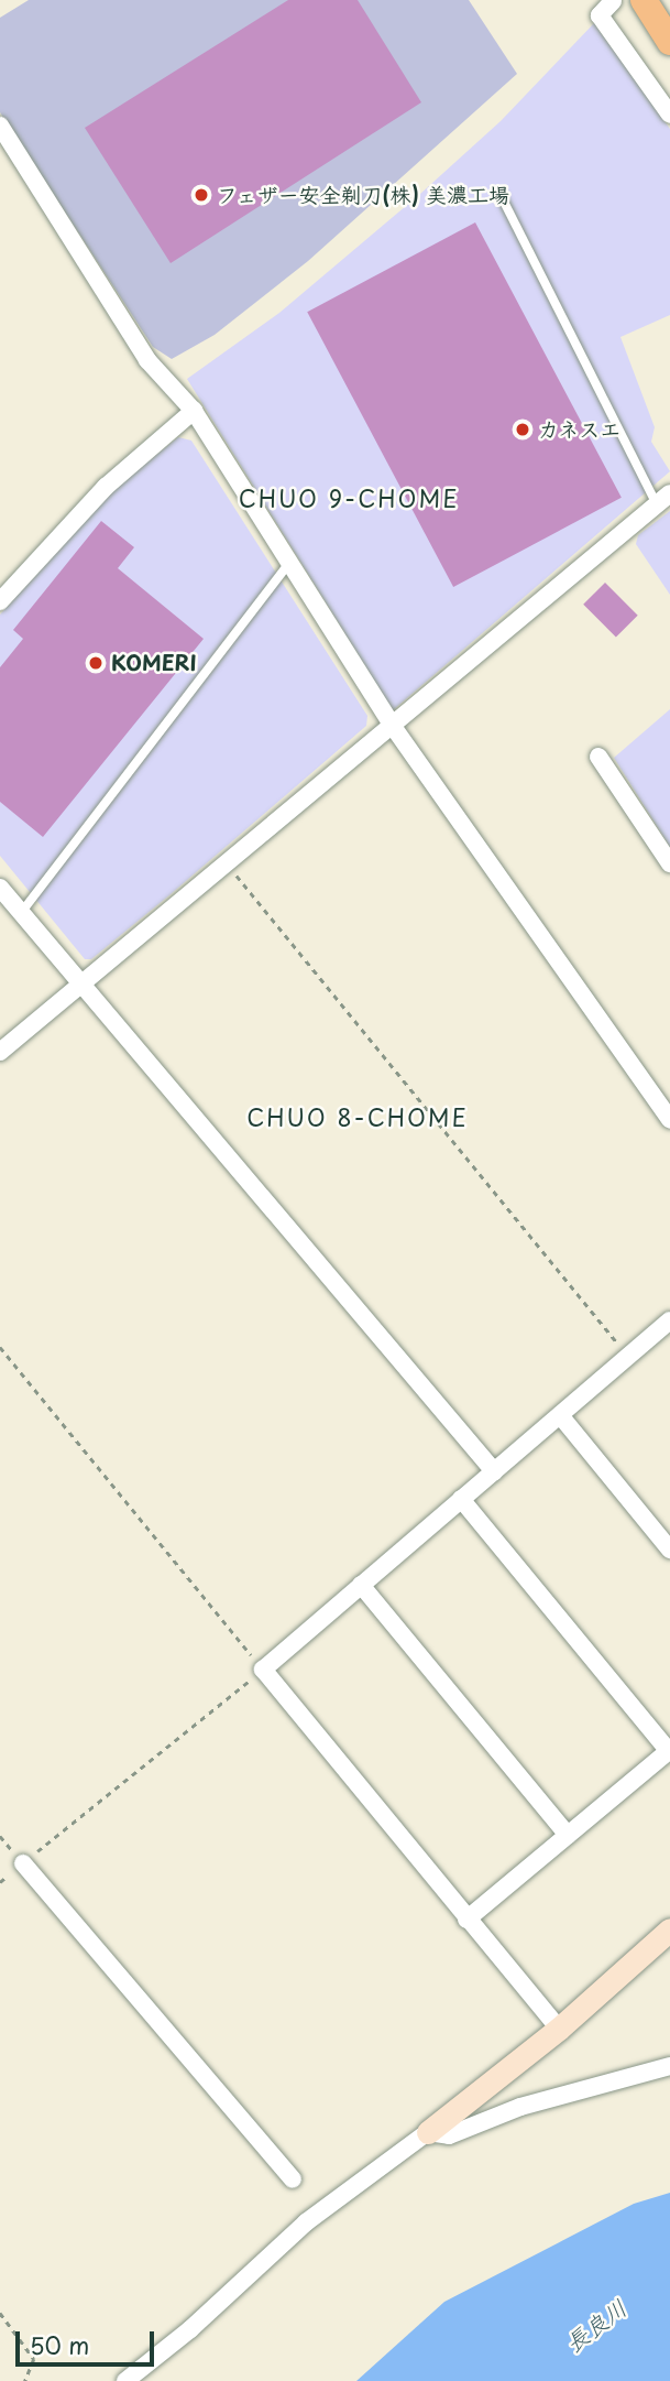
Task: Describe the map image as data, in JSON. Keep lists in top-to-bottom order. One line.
{"districts":["CHUO 9-CHOME","CHUO 8-CHOME"],"water":["長良川"],"places":["フェザー安全剃刀(株) 美濃工場","カネスエ","KOMERI"],"scale_bar":"50 m"}
